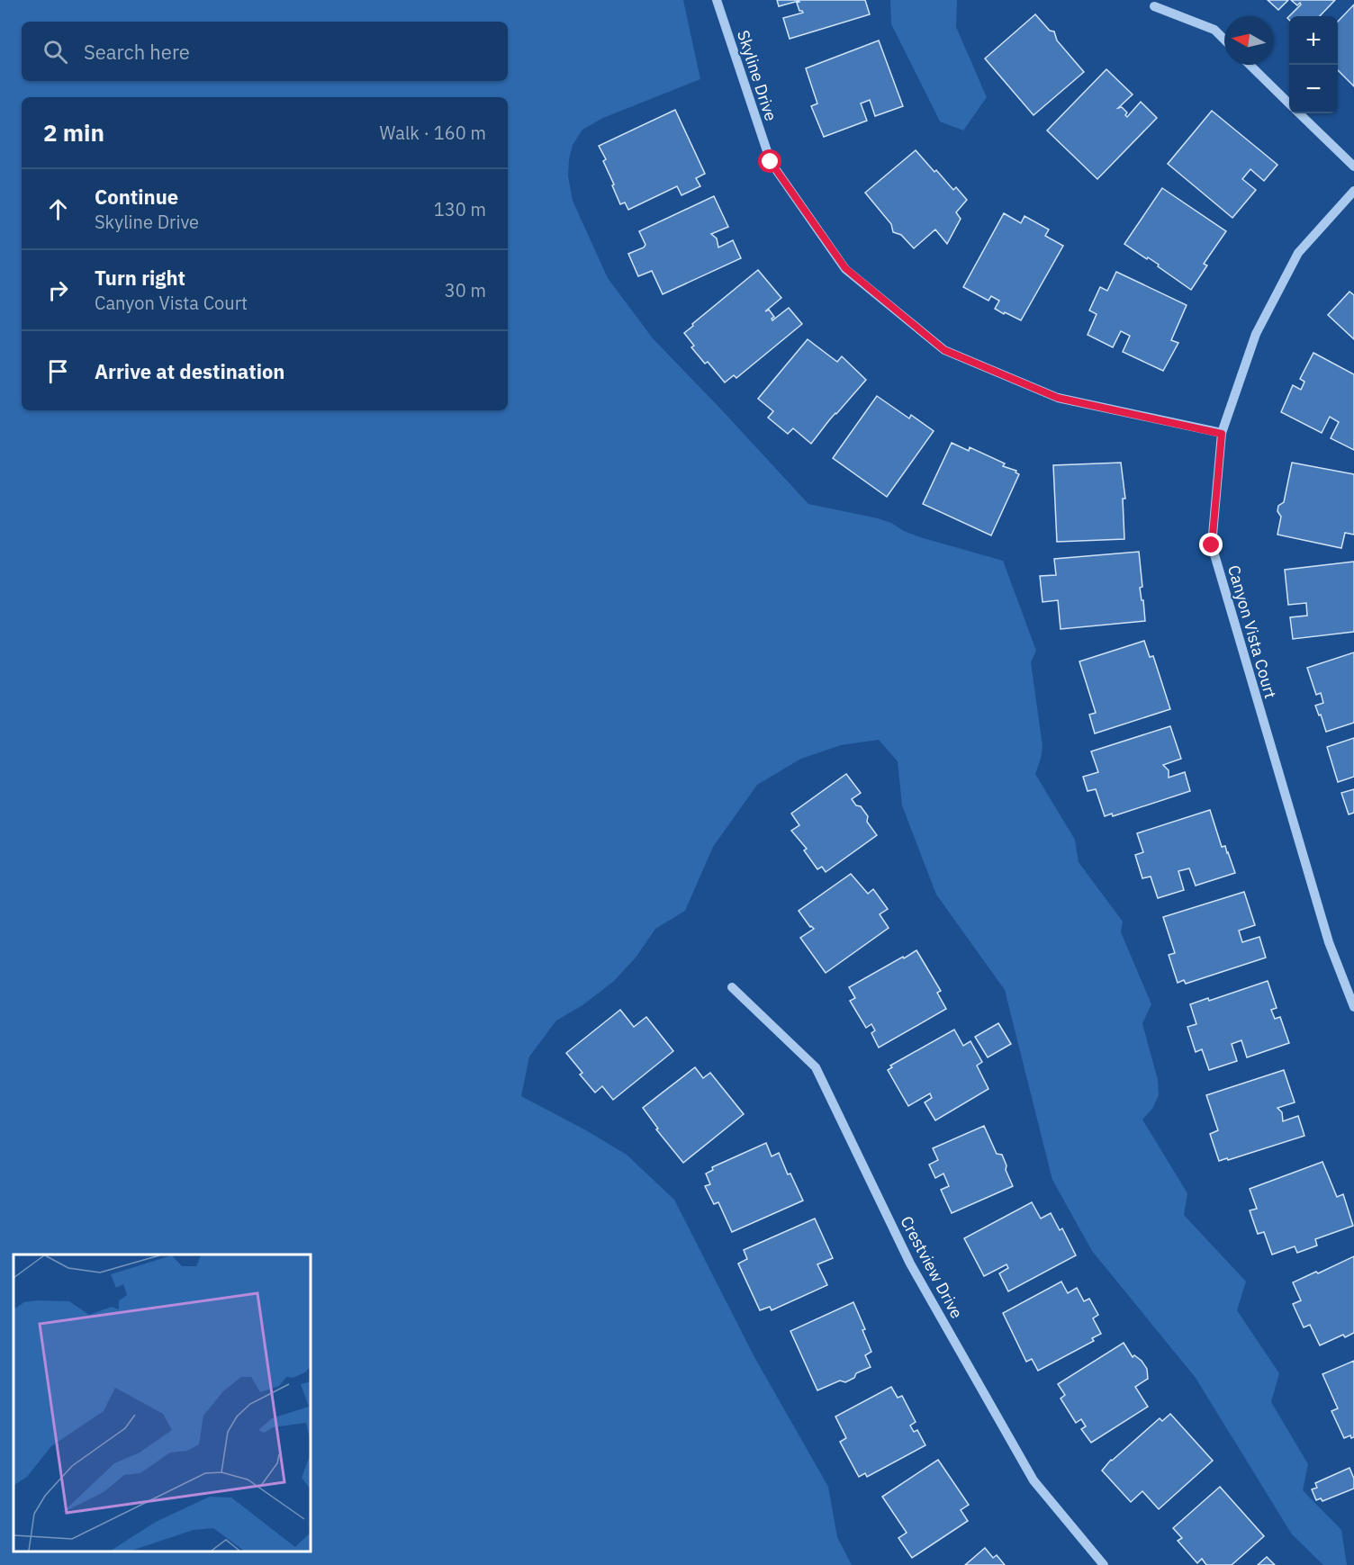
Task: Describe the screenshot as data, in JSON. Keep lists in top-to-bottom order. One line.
{"streets":{"street":["Skyline Drive","Canyon Vista Court","Crestview Drive"]},"crossings":[["Skyline Drive","Canyon Vista Court"]],"north":"left","page":{"map_buttons":["+","−"],"search":"Search here","heading":["2 min","Walk · 160 m"],"list":[["Continue","Skyline Drive","130 m"],["Turn right","Canyon Vista Court","30 m"],"Arrive at destination"]}}
